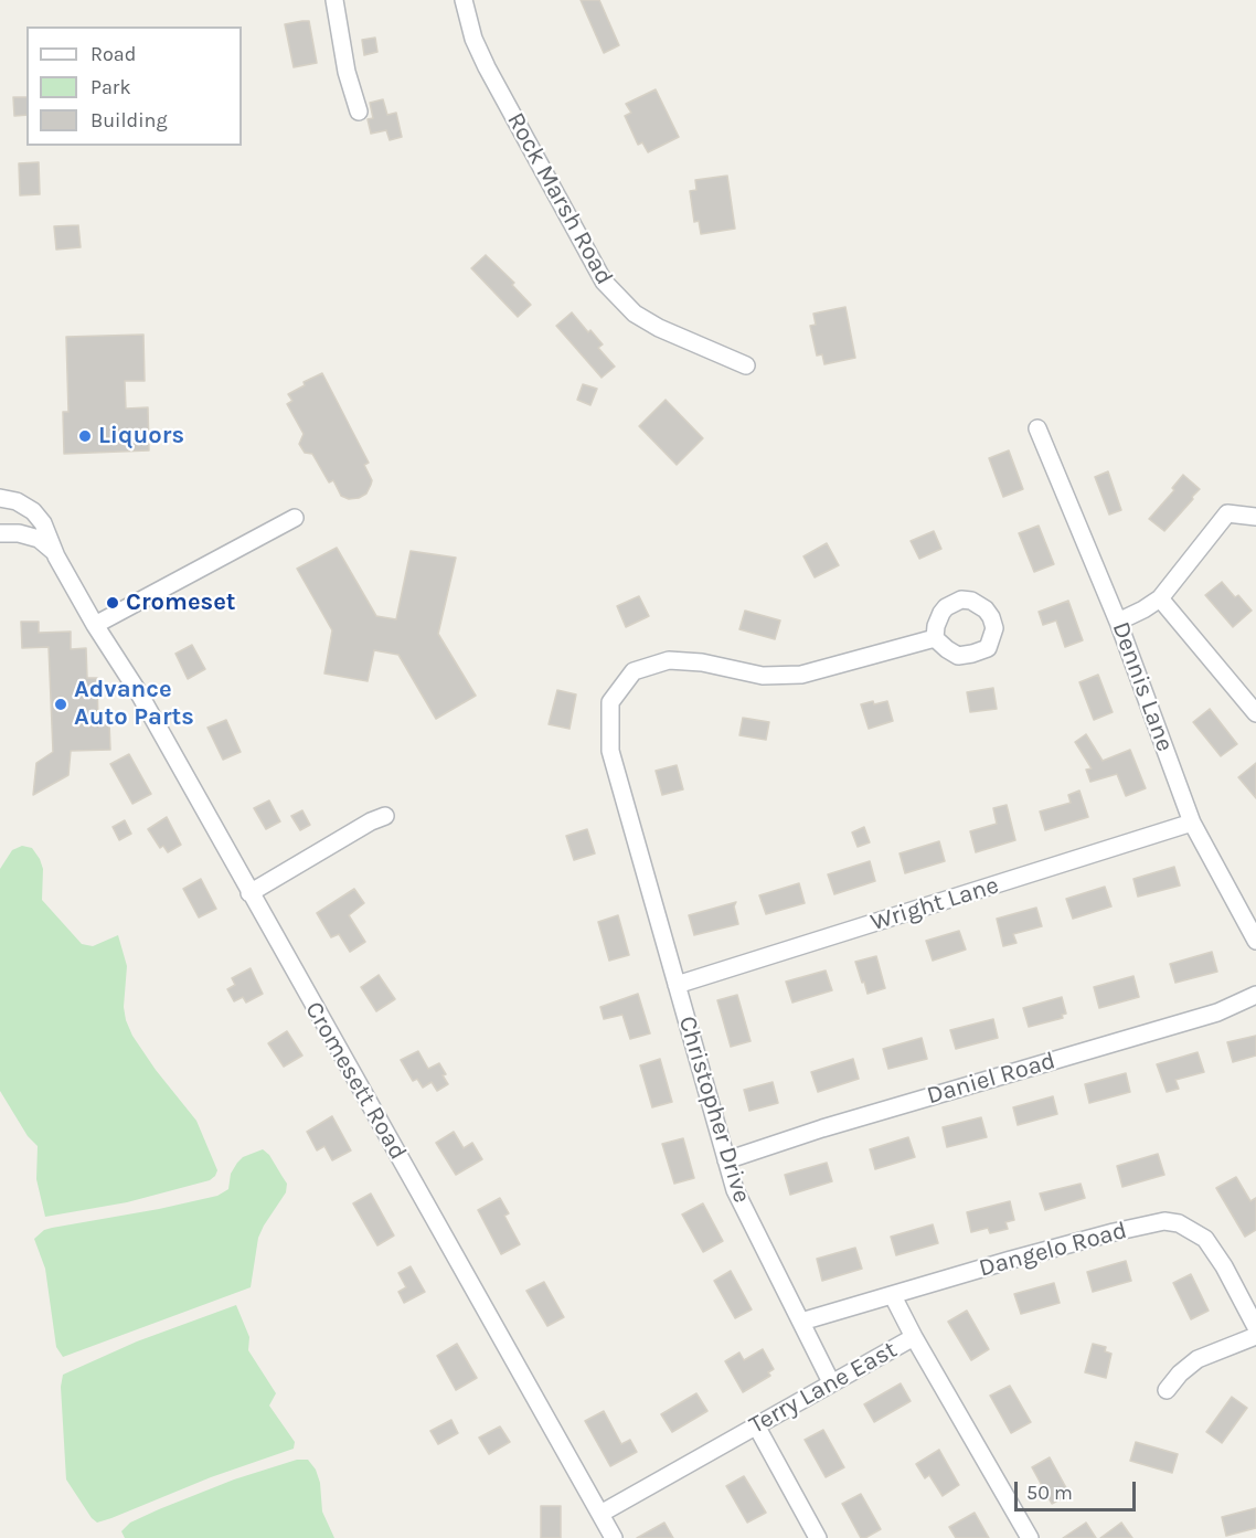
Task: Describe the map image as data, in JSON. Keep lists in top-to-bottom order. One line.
{"streets":{"street":["Rock Marsh Road","Dennis Lane","Wright Lane","Daniel Road","Cromesett Road","Christopher Drive","Dangelo Road","Terry Lane East"]},"crossings":[["Dennis Lane","Wright Lane"],["Wright Lane","Christopher Drive"],["Daniel Road","Christopher Drive"],["Cromesett Road","Terry Lane East"],["Christopher Drive","Dangelo Road"],["Christopher Drive","Terry Lane East"]],"places":["Liquors","Cromeset","Advance Auto Parts"],"legend":["Road","Park","Building"],"scale_bar":"50 m"}
